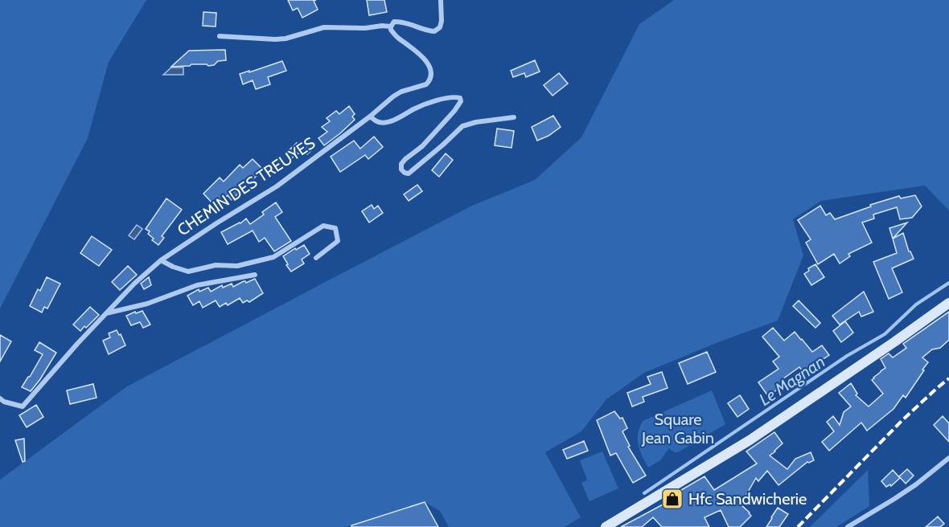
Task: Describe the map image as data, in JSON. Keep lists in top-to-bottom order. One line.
{"streets":{"street":["CHEMIN DES TREUYES"]},"water":["Le Magnan"],"parks":["Square Jean Gabin"],"places":{"shop":["Hfc Sandwicherie"]}}
